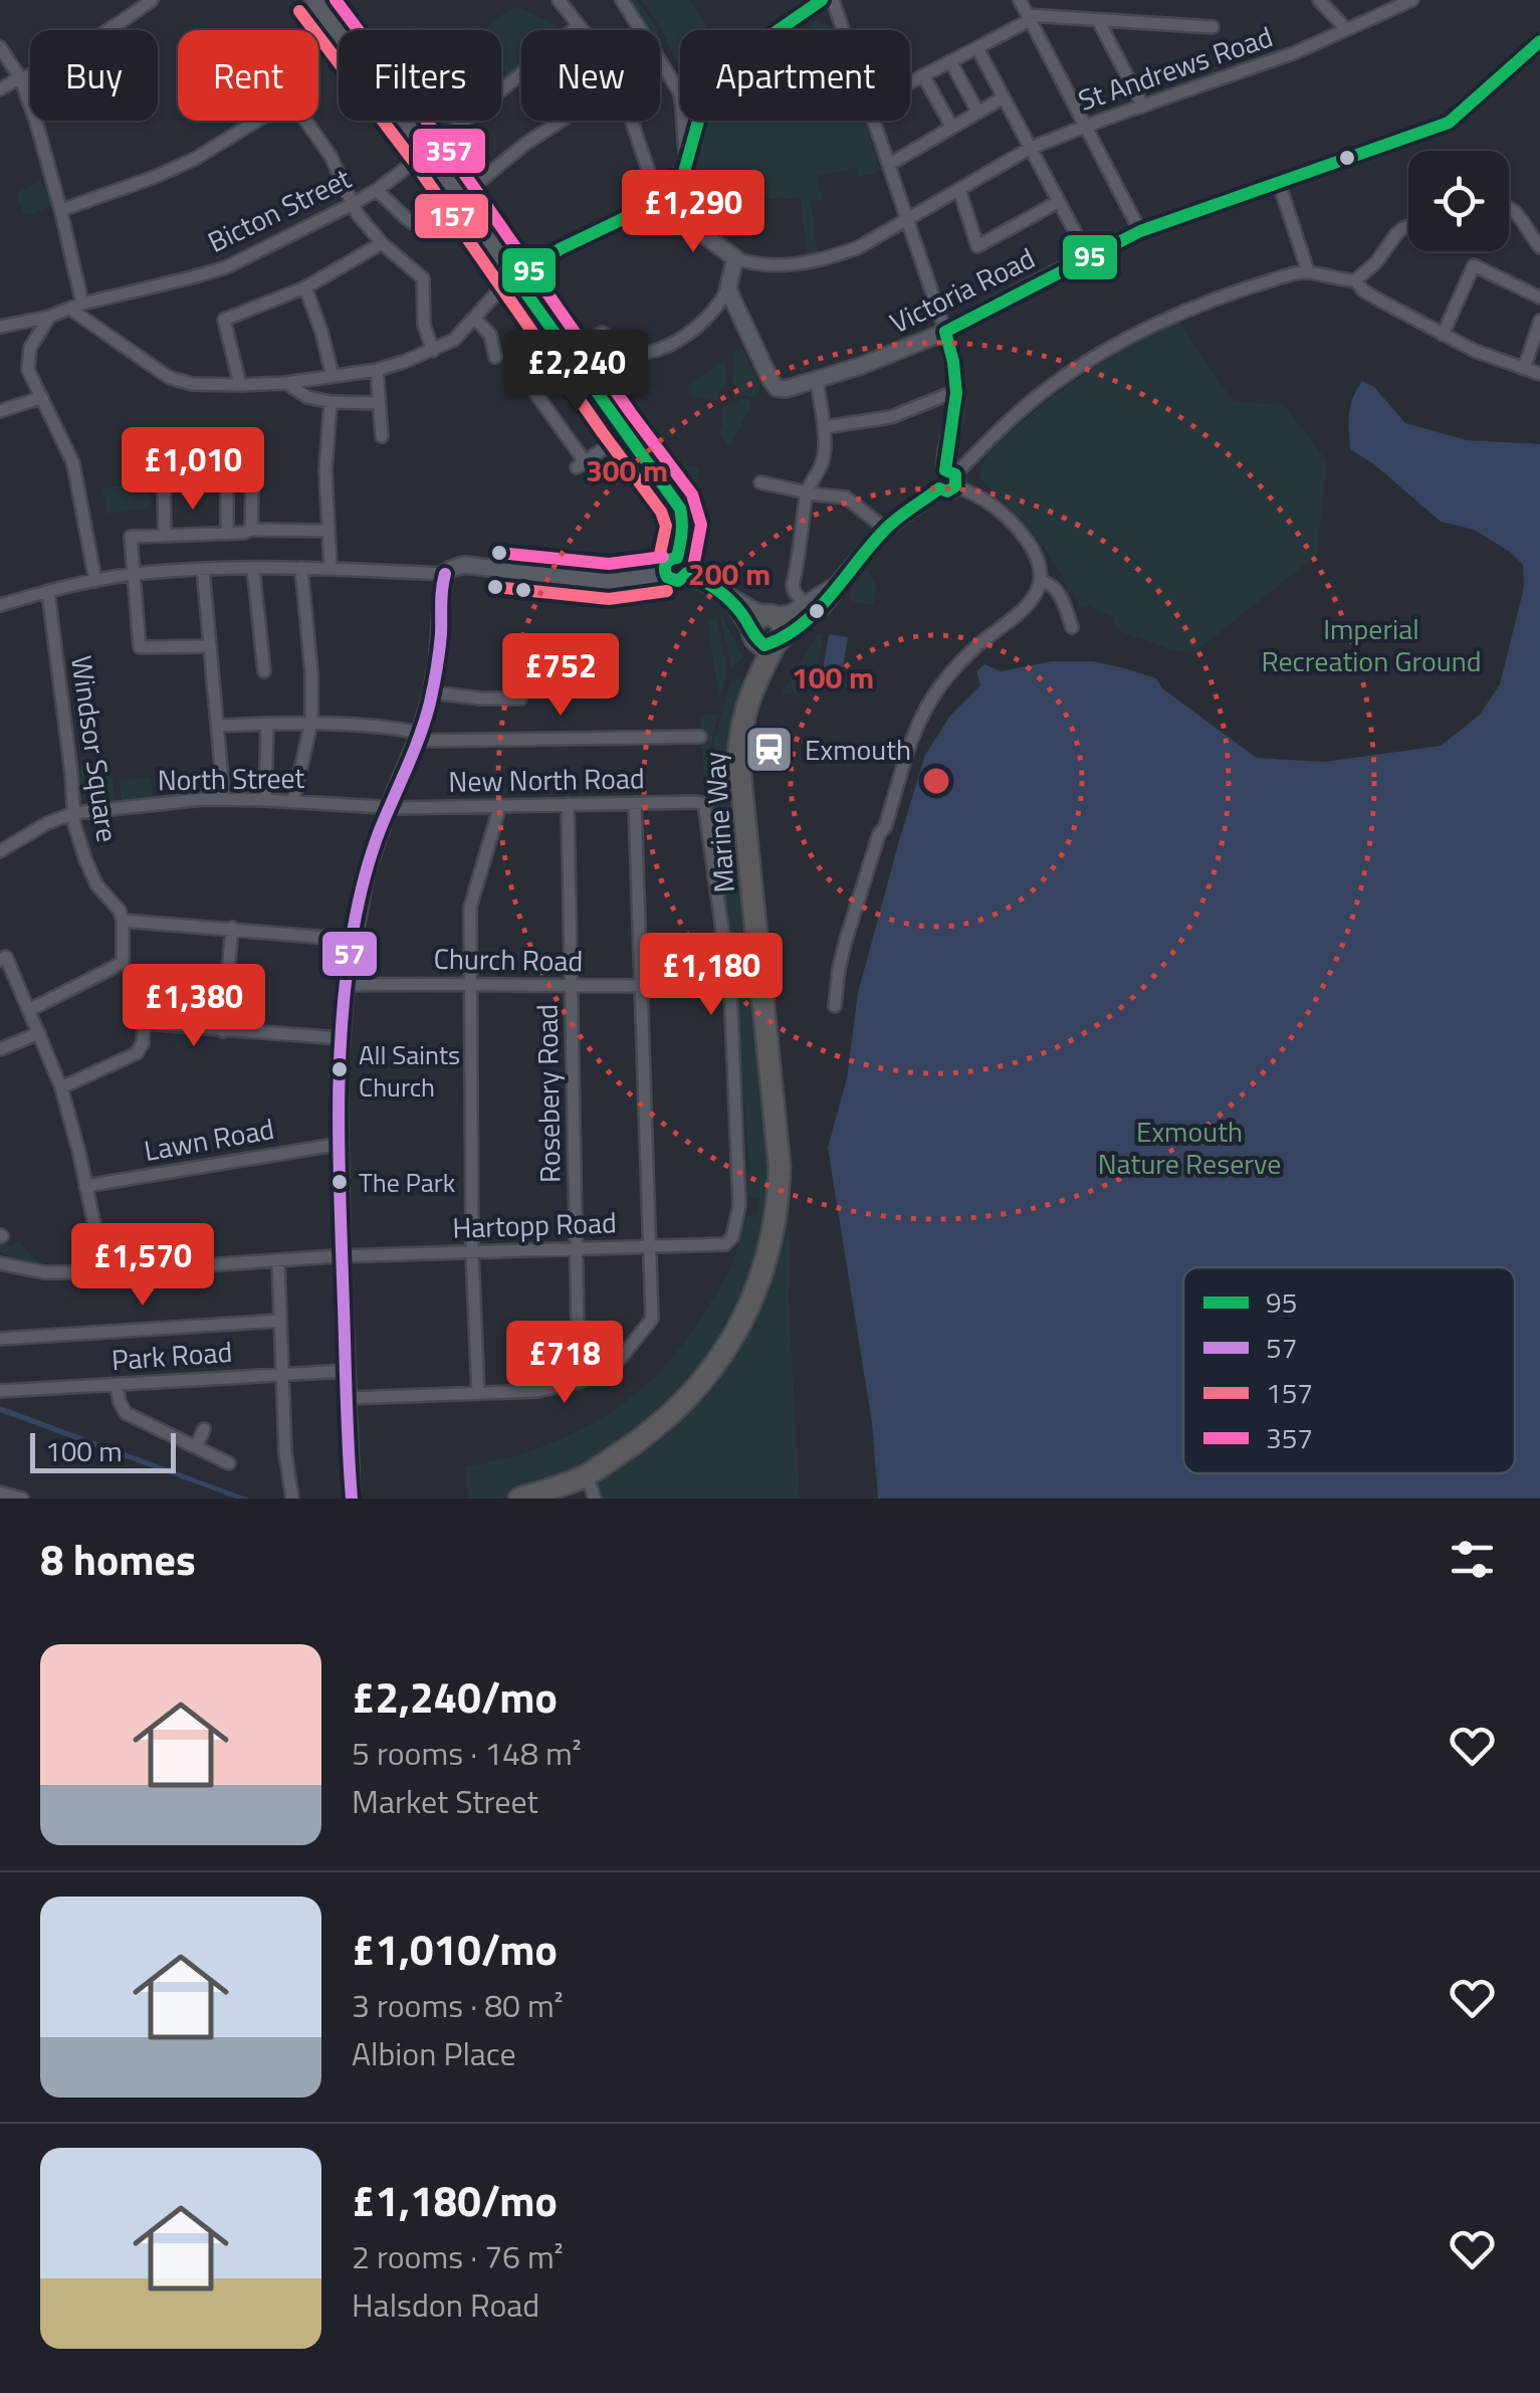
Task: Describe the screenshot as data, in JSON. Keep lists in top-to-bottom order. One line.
{"streets":{"highway":["Marine Way"],"street":["St Andrews Road","Bicton Street","Victoria Road","Windsor Square","North Street","New North Road","Church Road","Rosebery Road","Lawn Road","Hartopp Road","Park Road"]},"crossings":[["Windsor Square","North Street"],["North Street","New North Road"],["New North Road","Church Road"],["New North Road","Rosebery Road"],["New North Road","Hartopp Road"],["Church Road","Rosebery Road"],["Church Road","Hartopp Road"],["Rosebery Road","Hartopp Road"]],"parks":["Imperial Recreation Ground","Exmouth Nature Reserve"],"places":{"station":["Exmouth"],"other":["All Saints Church","The Park"]},"lines":["transit line 95","transit line 357","transit line 157","transit line 57"],"legend":["95","57","157","357"],"scale_bar":"100 m","page":{"chip":["Buy","Rent","Filters","New","Apartment"],"price":["£1,290","£2,240","£1,010","£752","£1,180","£1,380","£1,570","£718"],"scale":"100 m","heading":"8 homes","list":[{"name":"£2,240/mo","note":"5 rooms · 148 m² · Market Street"},{"name":"£1,010/mo","note":"3 rooms · 80 m² · Albion Place"},{"name":"£1,180/mo","note":"2 rooms · 76 m² · Halsdon Road"}]},"rings":["300 m","200 m","100 m"]}
